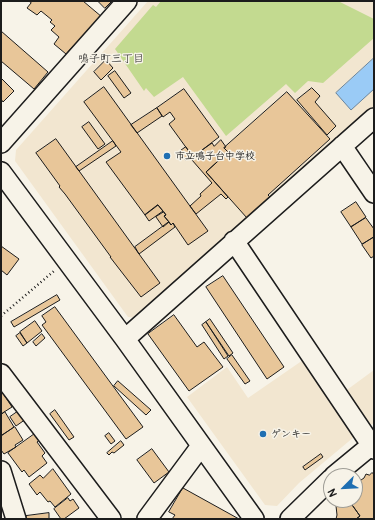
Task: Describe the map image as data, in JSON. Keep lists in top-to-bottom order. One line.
{"districts":["鳴子町三丁目"],"places":["市立鳴子台中学校","ゲンキー"],"north":"bottom left"}
